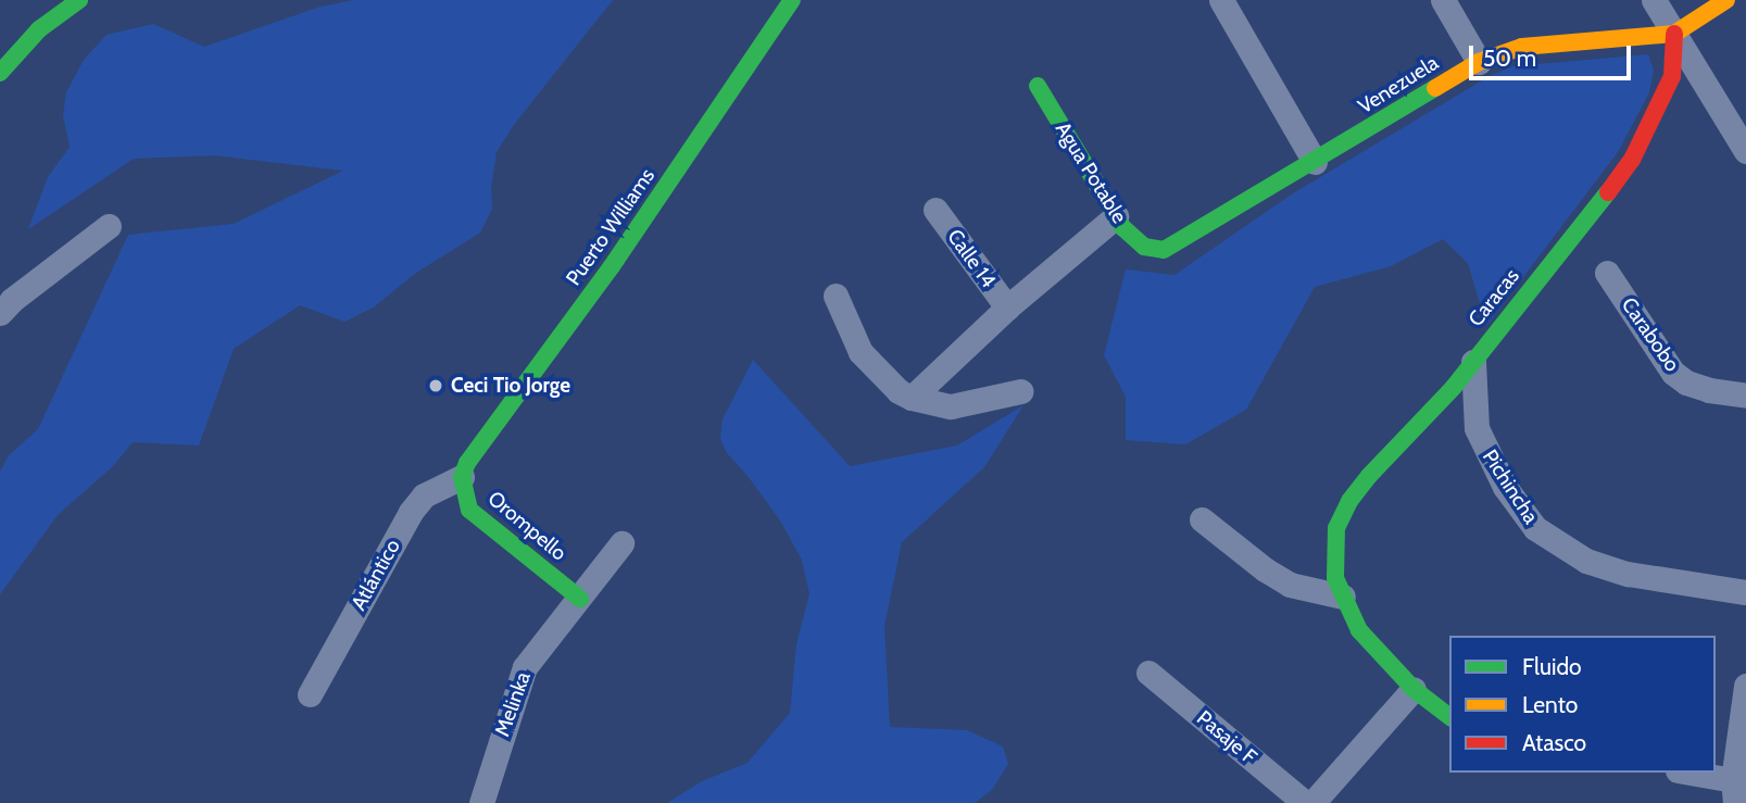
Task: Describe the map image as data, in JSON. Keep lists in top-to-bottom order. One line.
{"streets":{"street":["Venezuela","Agua Potable","Puerto Williams","Calle 14","Caracas","Carabobo","Pichincha","Orompello","Atlántico","Melinka","Pasaje F"]},"crossings":[["Venezuela","Agua Potable"],["Venezuela","Caracas"],["Puerto Williams","Orompello"],["Puerto Williams","Atlántico"],["Caracas","Pichincha"],["Orompello","Atlántico"],["Orompello","Melinka"]],"places":["Ceci Tio Jorge"],"legend":["Fluido","Lento","Atasco"],"scale_bar":"50 m"}
